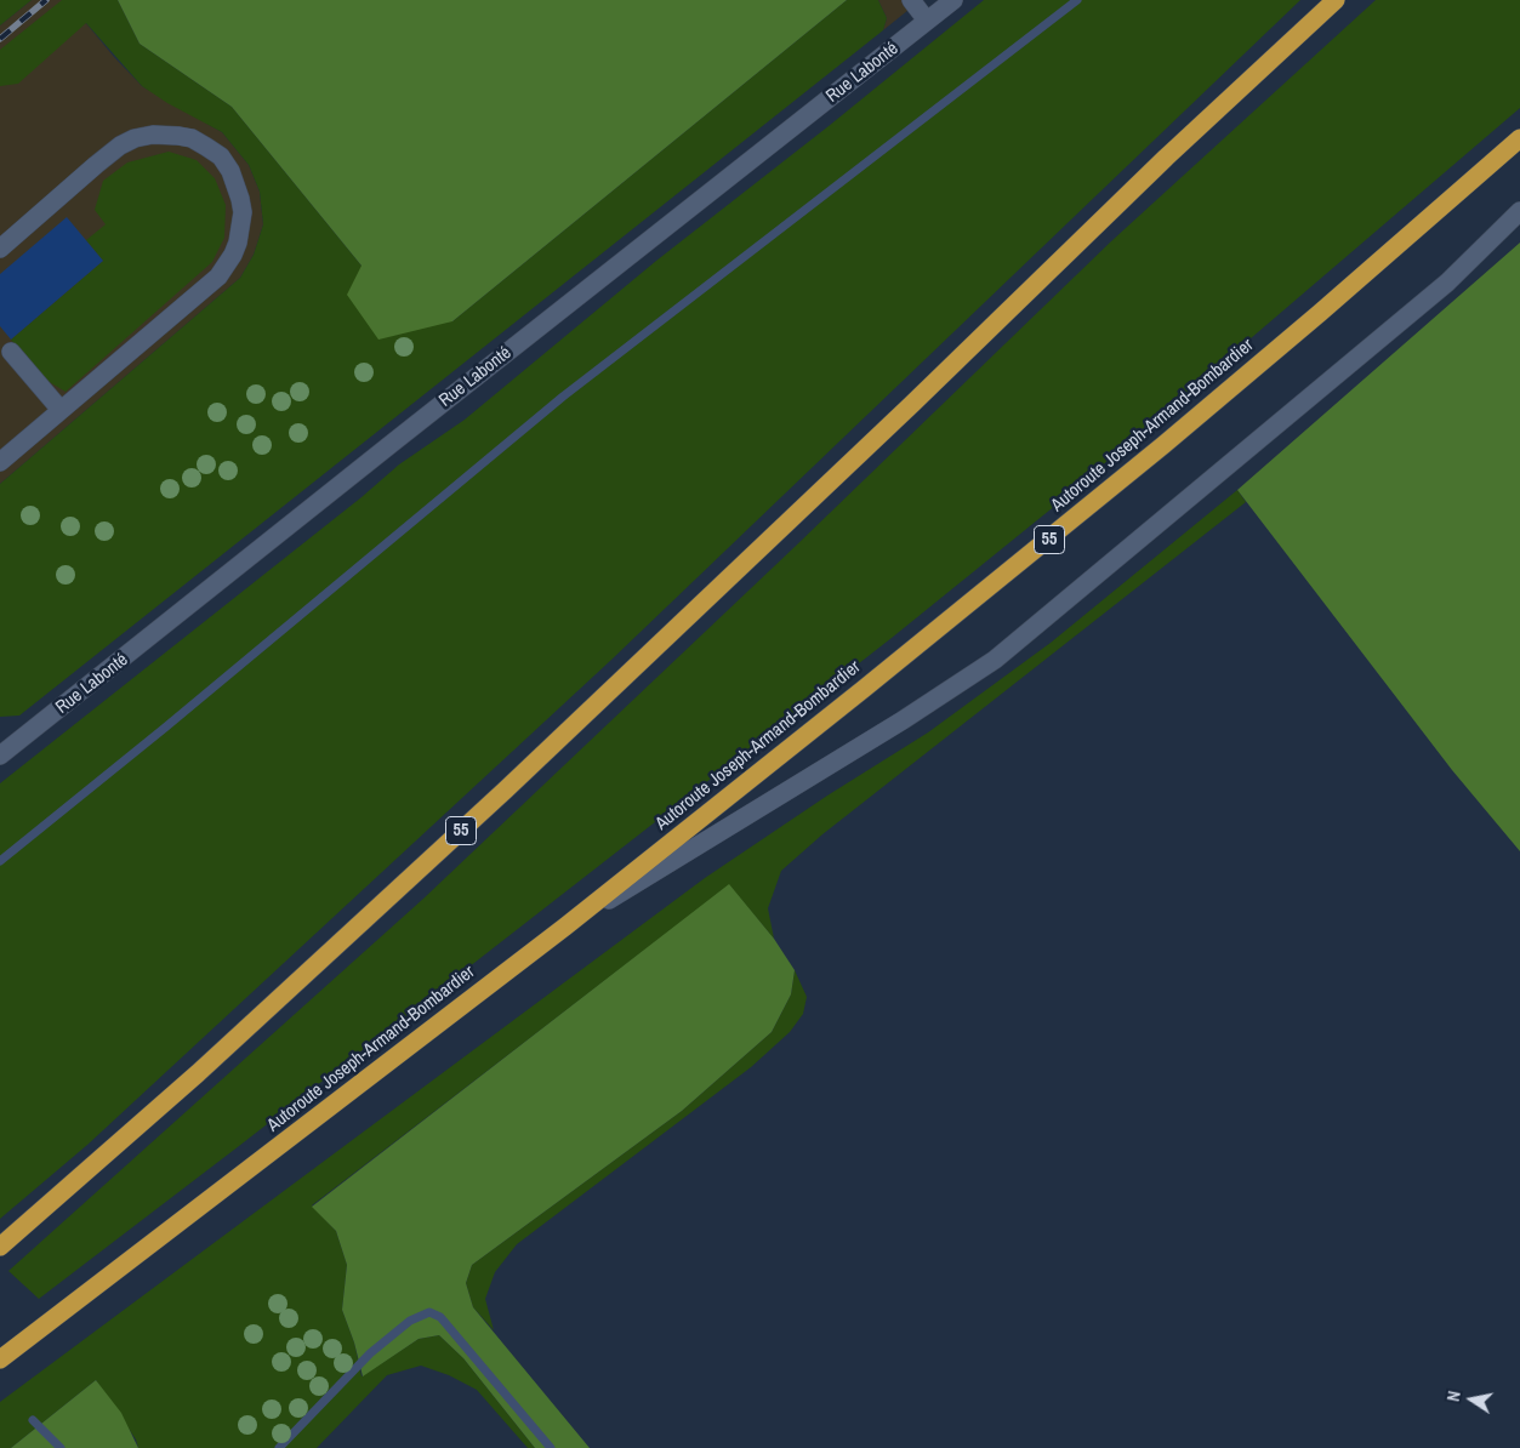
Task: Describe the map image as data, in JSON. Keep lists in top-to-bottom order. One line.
{"streets":{"highway":["Autoroute Joseph-Armand-Bombardier","55"],"street":["Rue Labonté"]},"north":"left"}
